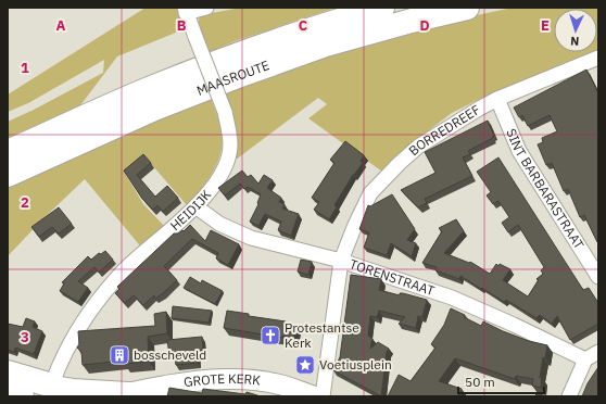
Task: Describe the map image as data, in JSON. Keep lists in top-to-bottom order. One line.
{"streets":{"highway":["MAASROUTE"],"main road":["GROTE KERK"],"street":["BORREDREEF","SINT BARBARASTRAAT","HEIDIJK","TORENSTRAAT"]},"crossings":[["BORREDREEF","SINT BARBARASTRAAT"],["BORREDREEF","TORENSTRAAT"],["HEIDIJK","TORENSTRAAT"],["HEIDIJK","GROTE KERK"]],"places":{"church":["Protestantse Kerk"],"building":["bosscheveld"],"place":["Voetiusplein"]},"scale_bar":"50 m","north":"bottom","grid":{"columns":["A","B","C","D","E"],"rows":["1","2","3"]}}
